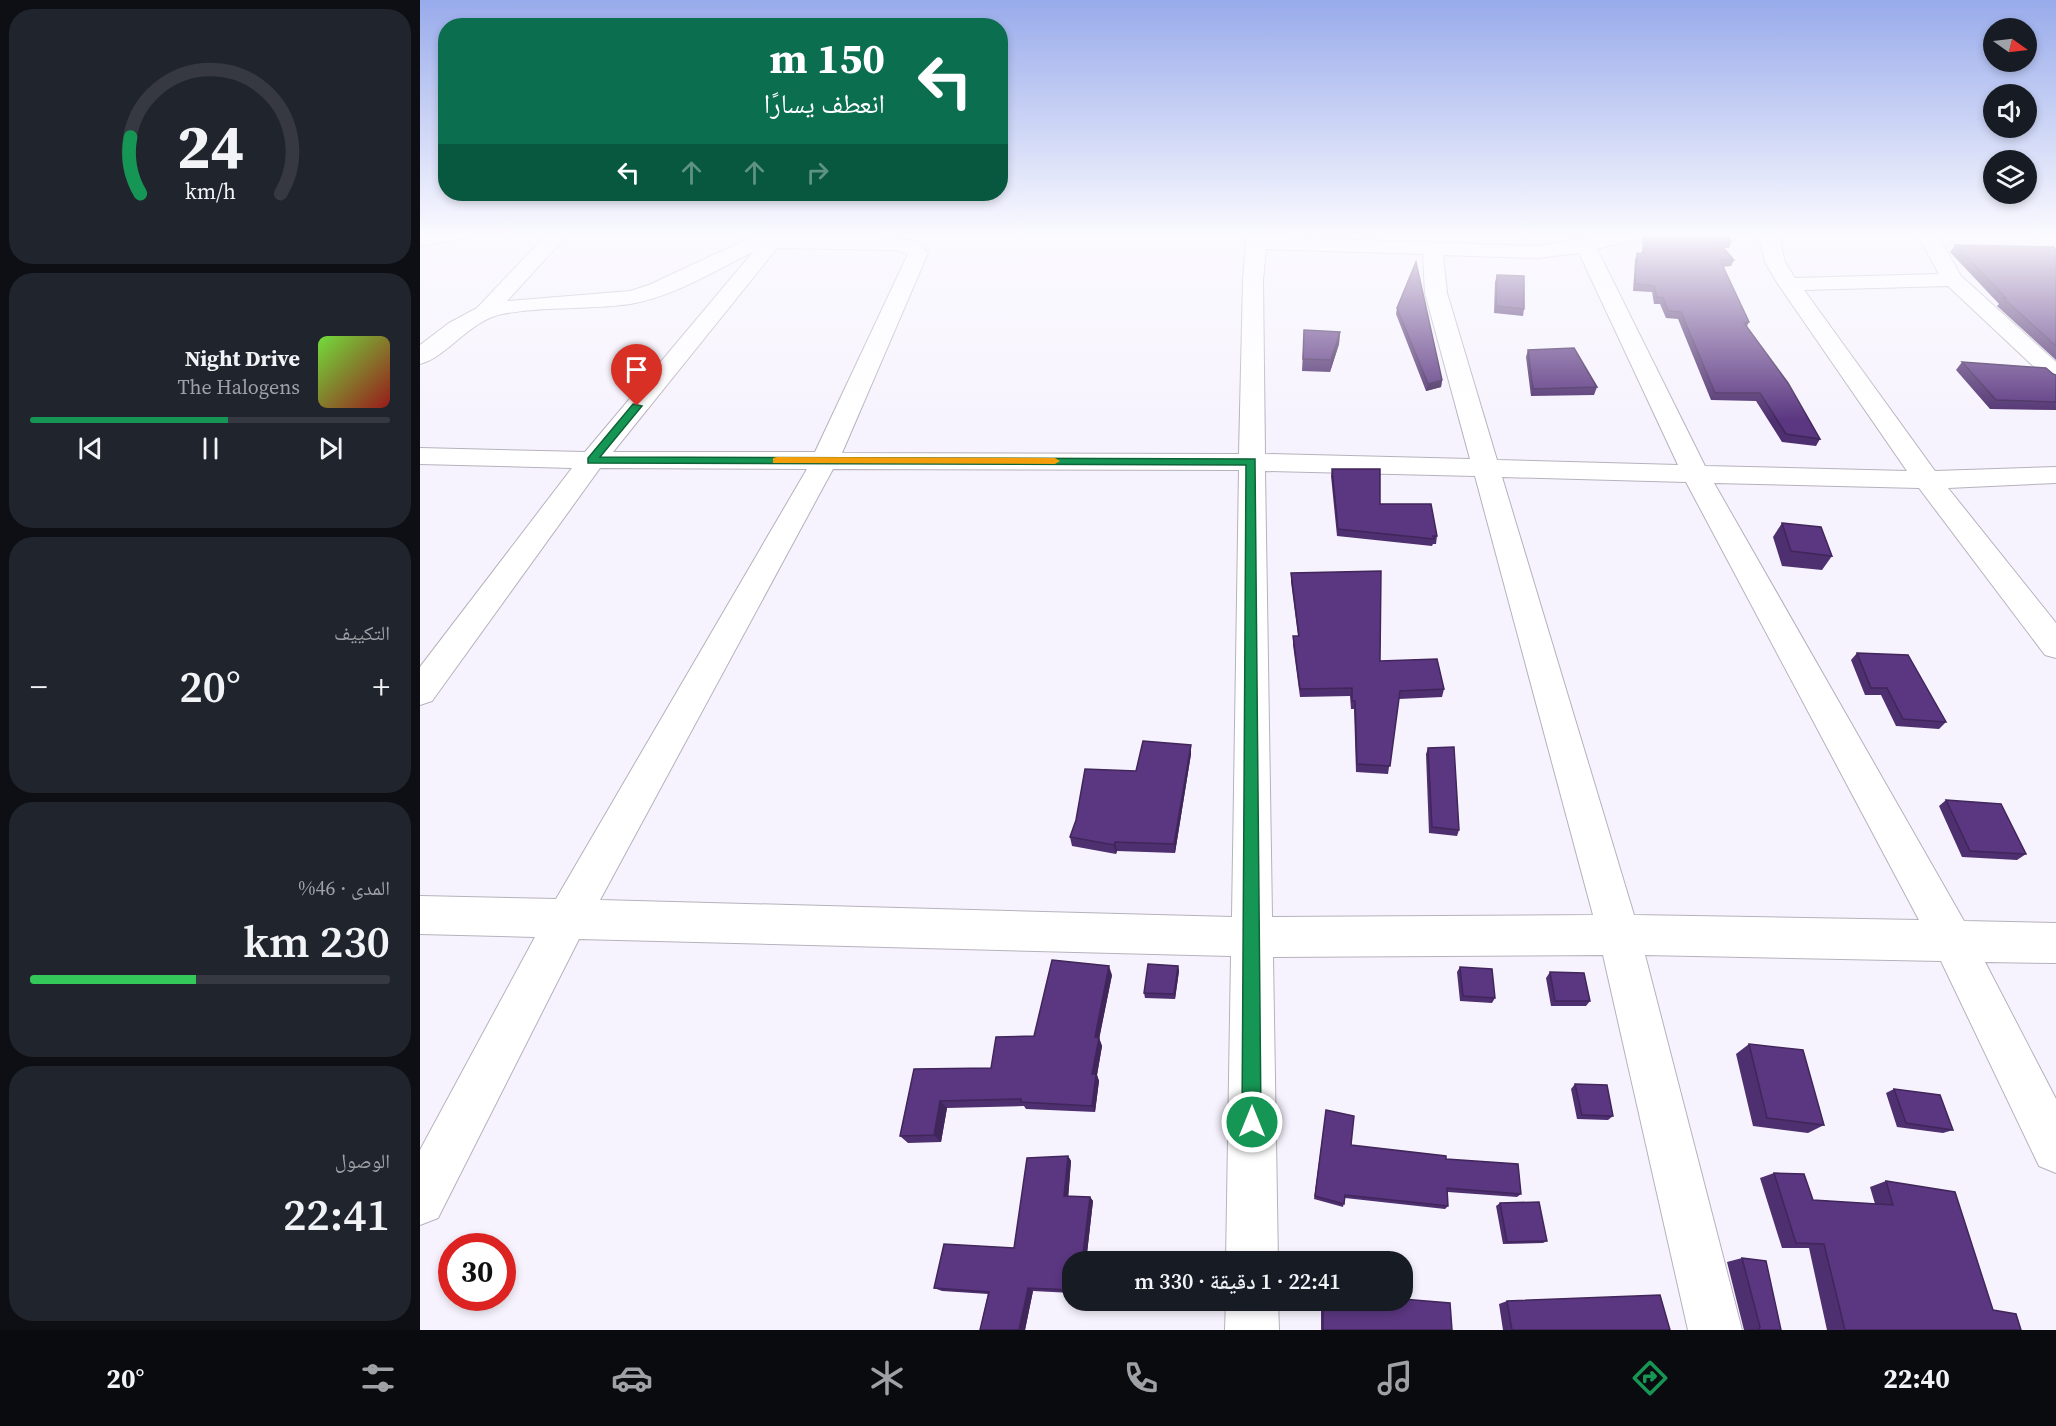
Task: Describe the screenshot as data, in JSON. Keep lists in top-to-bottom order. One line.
{"north":"right","page":{"turn":["150 m","انعطف يسارًا"],"song":["Night Drive","The Halogens"],"tile":["التكييف",["المدى · 46%","230 km"],["الوصول","22:41"]],"heat":["−","20°","+"],"limit":"30","trip":"22:41 · 1 دقيقة · 330 m","tabs":["22:40","20°"],"gauge":["24","km/h"]}}
